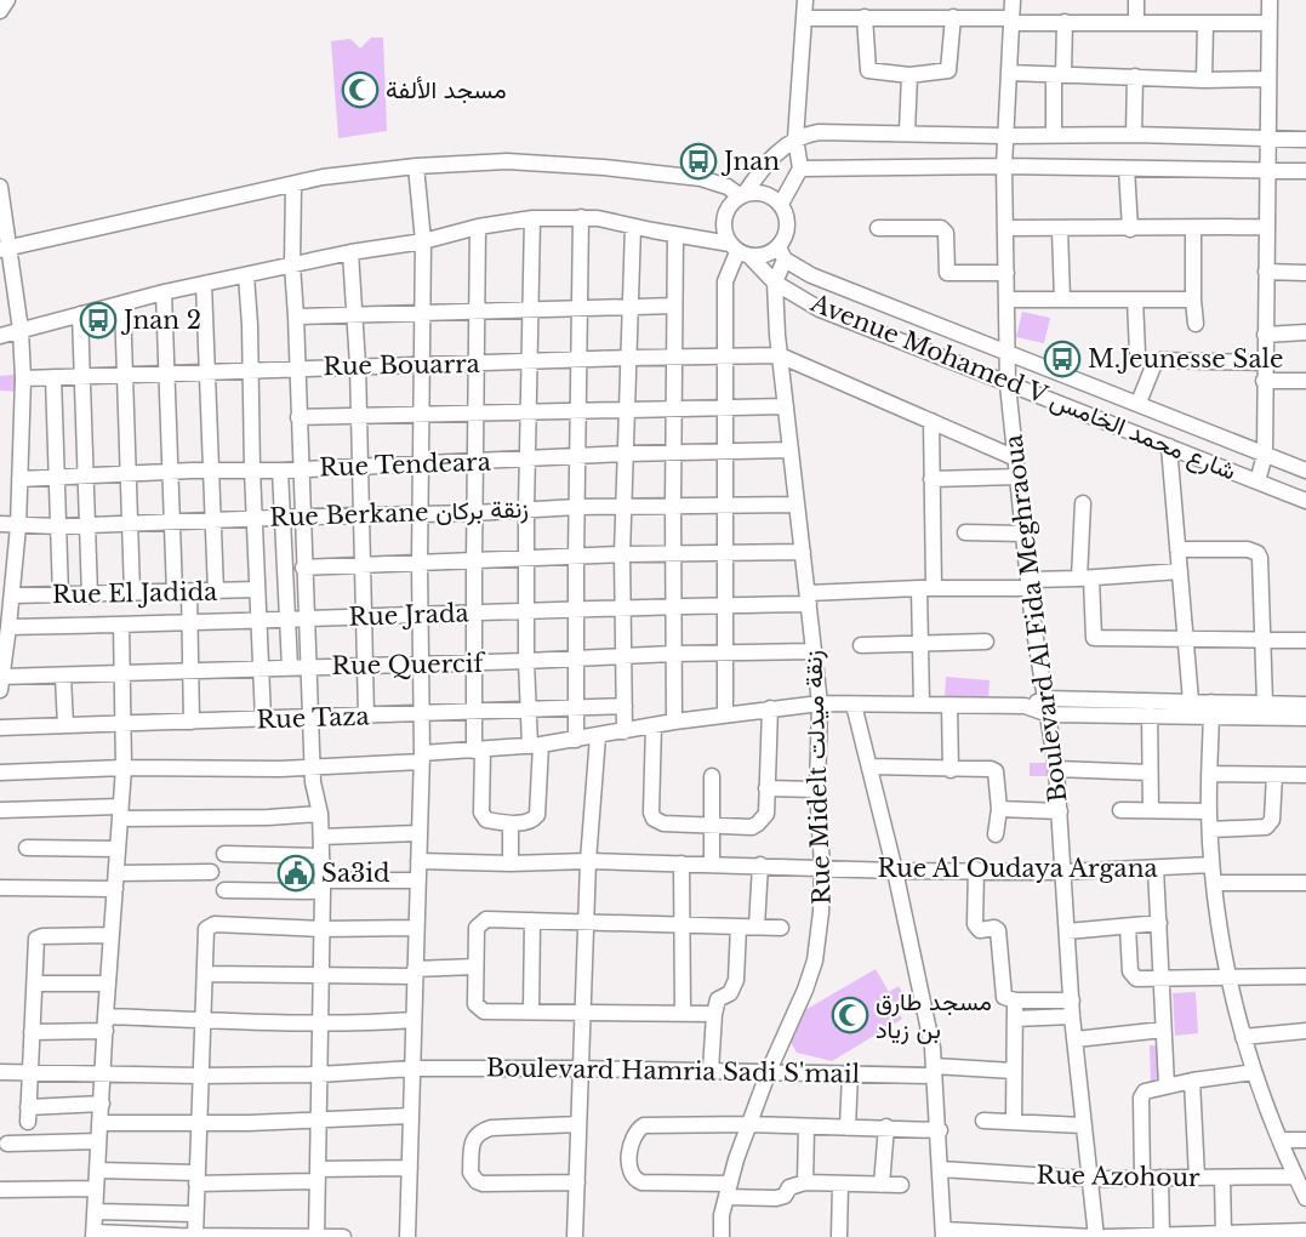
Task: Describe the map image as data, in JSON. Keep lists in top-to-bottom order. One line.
{"streets":{"street":["Rue Bouarra","Avenue Mohamed V شارع محمد الخامس","Rue Tendeara","Rue Berkane زنقة بركان","Rue El Jadida","Rue Jrada","Boulevard Al Fida Meghraoua","Rue Quercif","Rue Taza","Rue Midelt زنقة ميدلت","Rue Al Oudaya Argana","Boulevard Hamria Sadi S'mail","Rue Azohour"]},"crossings":[["Rue Bouarra","Rue Midelt زنقة ميدلت"],["Avenue Mohamed V شارع محمد الخامس","Boulevard Al Fida Meghraoua"],["Avenue Mohamed V شارع محمد الخامس","Rue Midelt زنقة ميدلت"],["Rue Tendeara","Rue Midelt زنقة ميدلت"],["Rue Berkane زنقة بركان","Rue Midelt زنقة ميدلت"],["Rue Jrada","Boulevard Al Fida Meghraoua"],["Rue Jrada","Rue Midelt زنقة ميدلت"],["Boulevard Al Fida Meghraoua","Rue Al Oudaya Argana"],["Boulevard Al Fida Meghraoua","Rue Azohour"],["Rue Quercif","Rue Midelt زنقة ميدلت"],["Rue Midelt زنقة ميدلت","Rue Al Oudaya Argana"],["Rue Midelt زنقة ميدلت","Boulevard Hamria Sadi S'mail"]],"places":{"mosque":["مسجد الألفة","مسجد طارق بن زياد"],"bus stop":["Jnan","Jnan 2","M.Jeunesse Sale"],"public building":["Sa3id"]}}
